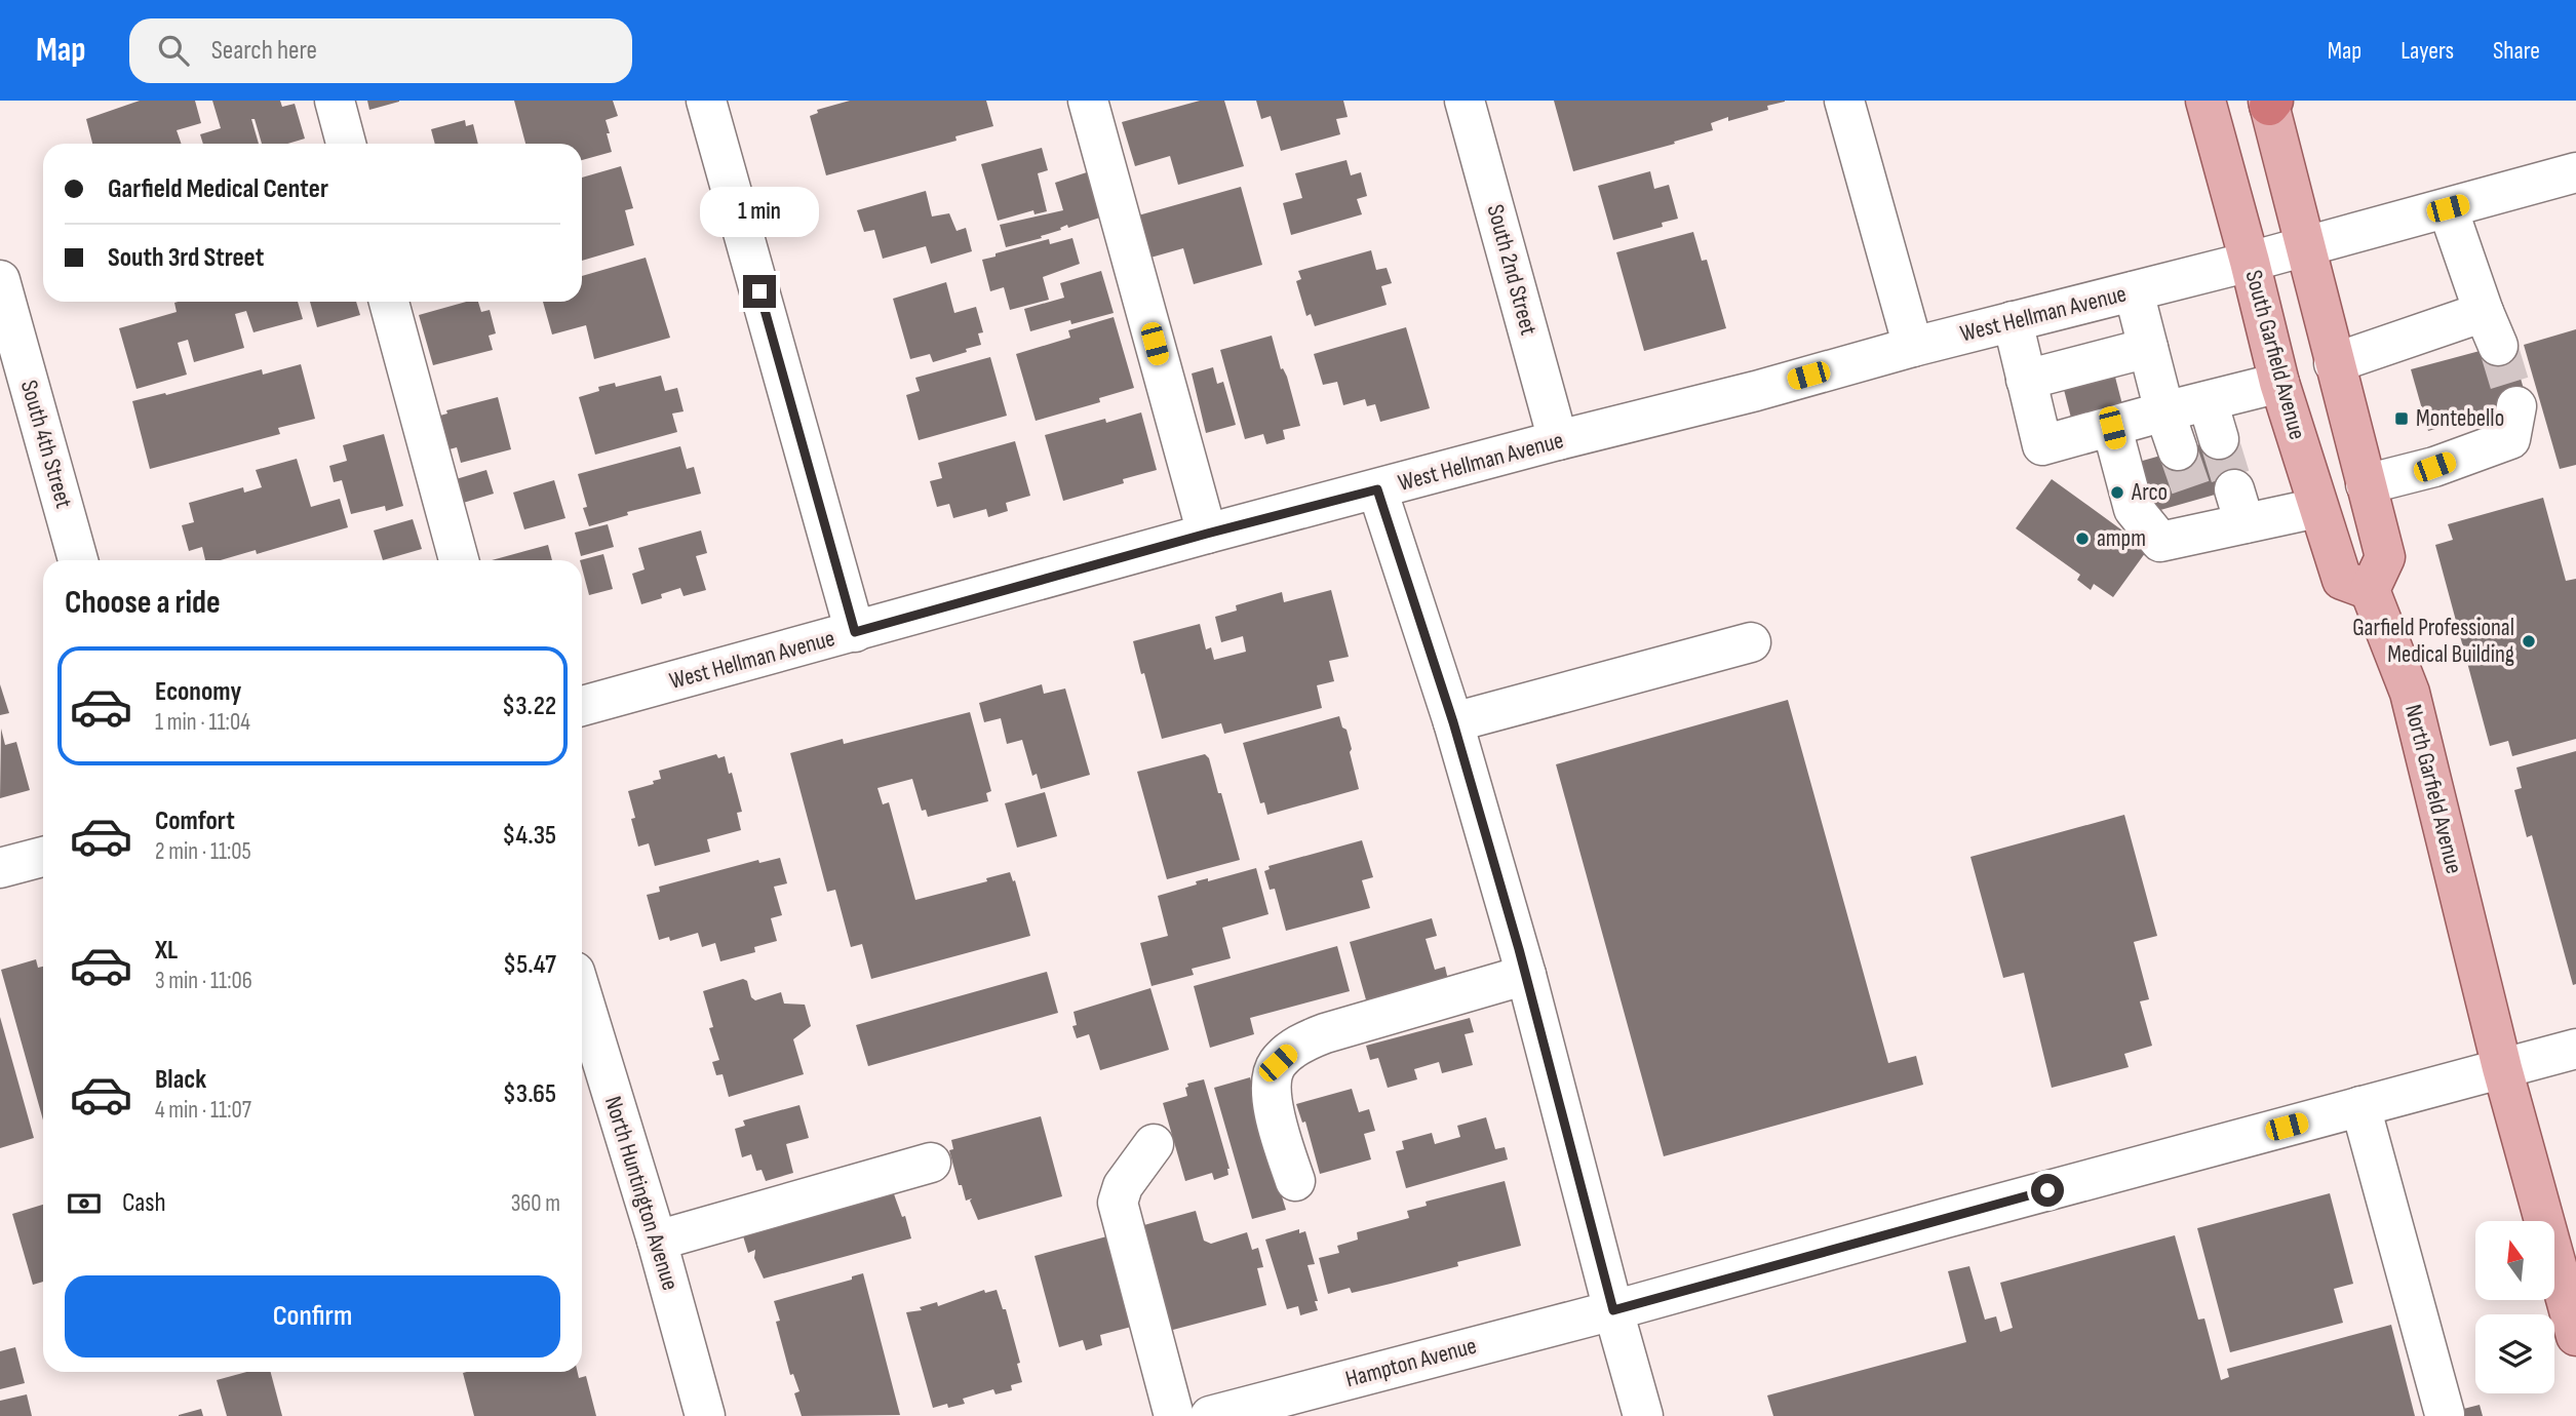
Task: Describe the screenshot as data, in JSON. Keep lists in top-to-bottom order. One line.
{"streets":{"main road":["South Garfield Avenue","North Garfield Avenue"],"street":["South 2nd Street","West Hellman Avenue","South 4th Street","North Huntington Avenue","Hampton Avenue"]},"crossings":[["South 2nd Street","West Hellman Avenue"],["West Hellman Avenue","South Garfield Avenue"],["South Garfield Avenue","North Garfield Avenue"],["North Garfield Avenue","Hampton Avenue"]],"places":{"transit":["Montebello"],"other":["Arco","ampm","Garfield Professional Medical Building"]},"north":"top","page":{"header":"Map","search":"Search here","nav":["Map","Layers","Share"],"banner":["Garfield Medical Center","South 3rd Street"],"bubble":"1 min","heading":"Choose a ride","list":[{"name":"Economy","note":"1 min · 11:04","value":"$3.22"},{"name":"Comfort","note":"2 min · 11:05","value":"$4.35"},{"name":"XL","note":"3 min · 11:06","value":"$5.47"},{"name":"Black","note":"4 min · 11:07","value":"$3.65"}],"pay":["Cash","360 m"],"buttons":"Confirm"}}
